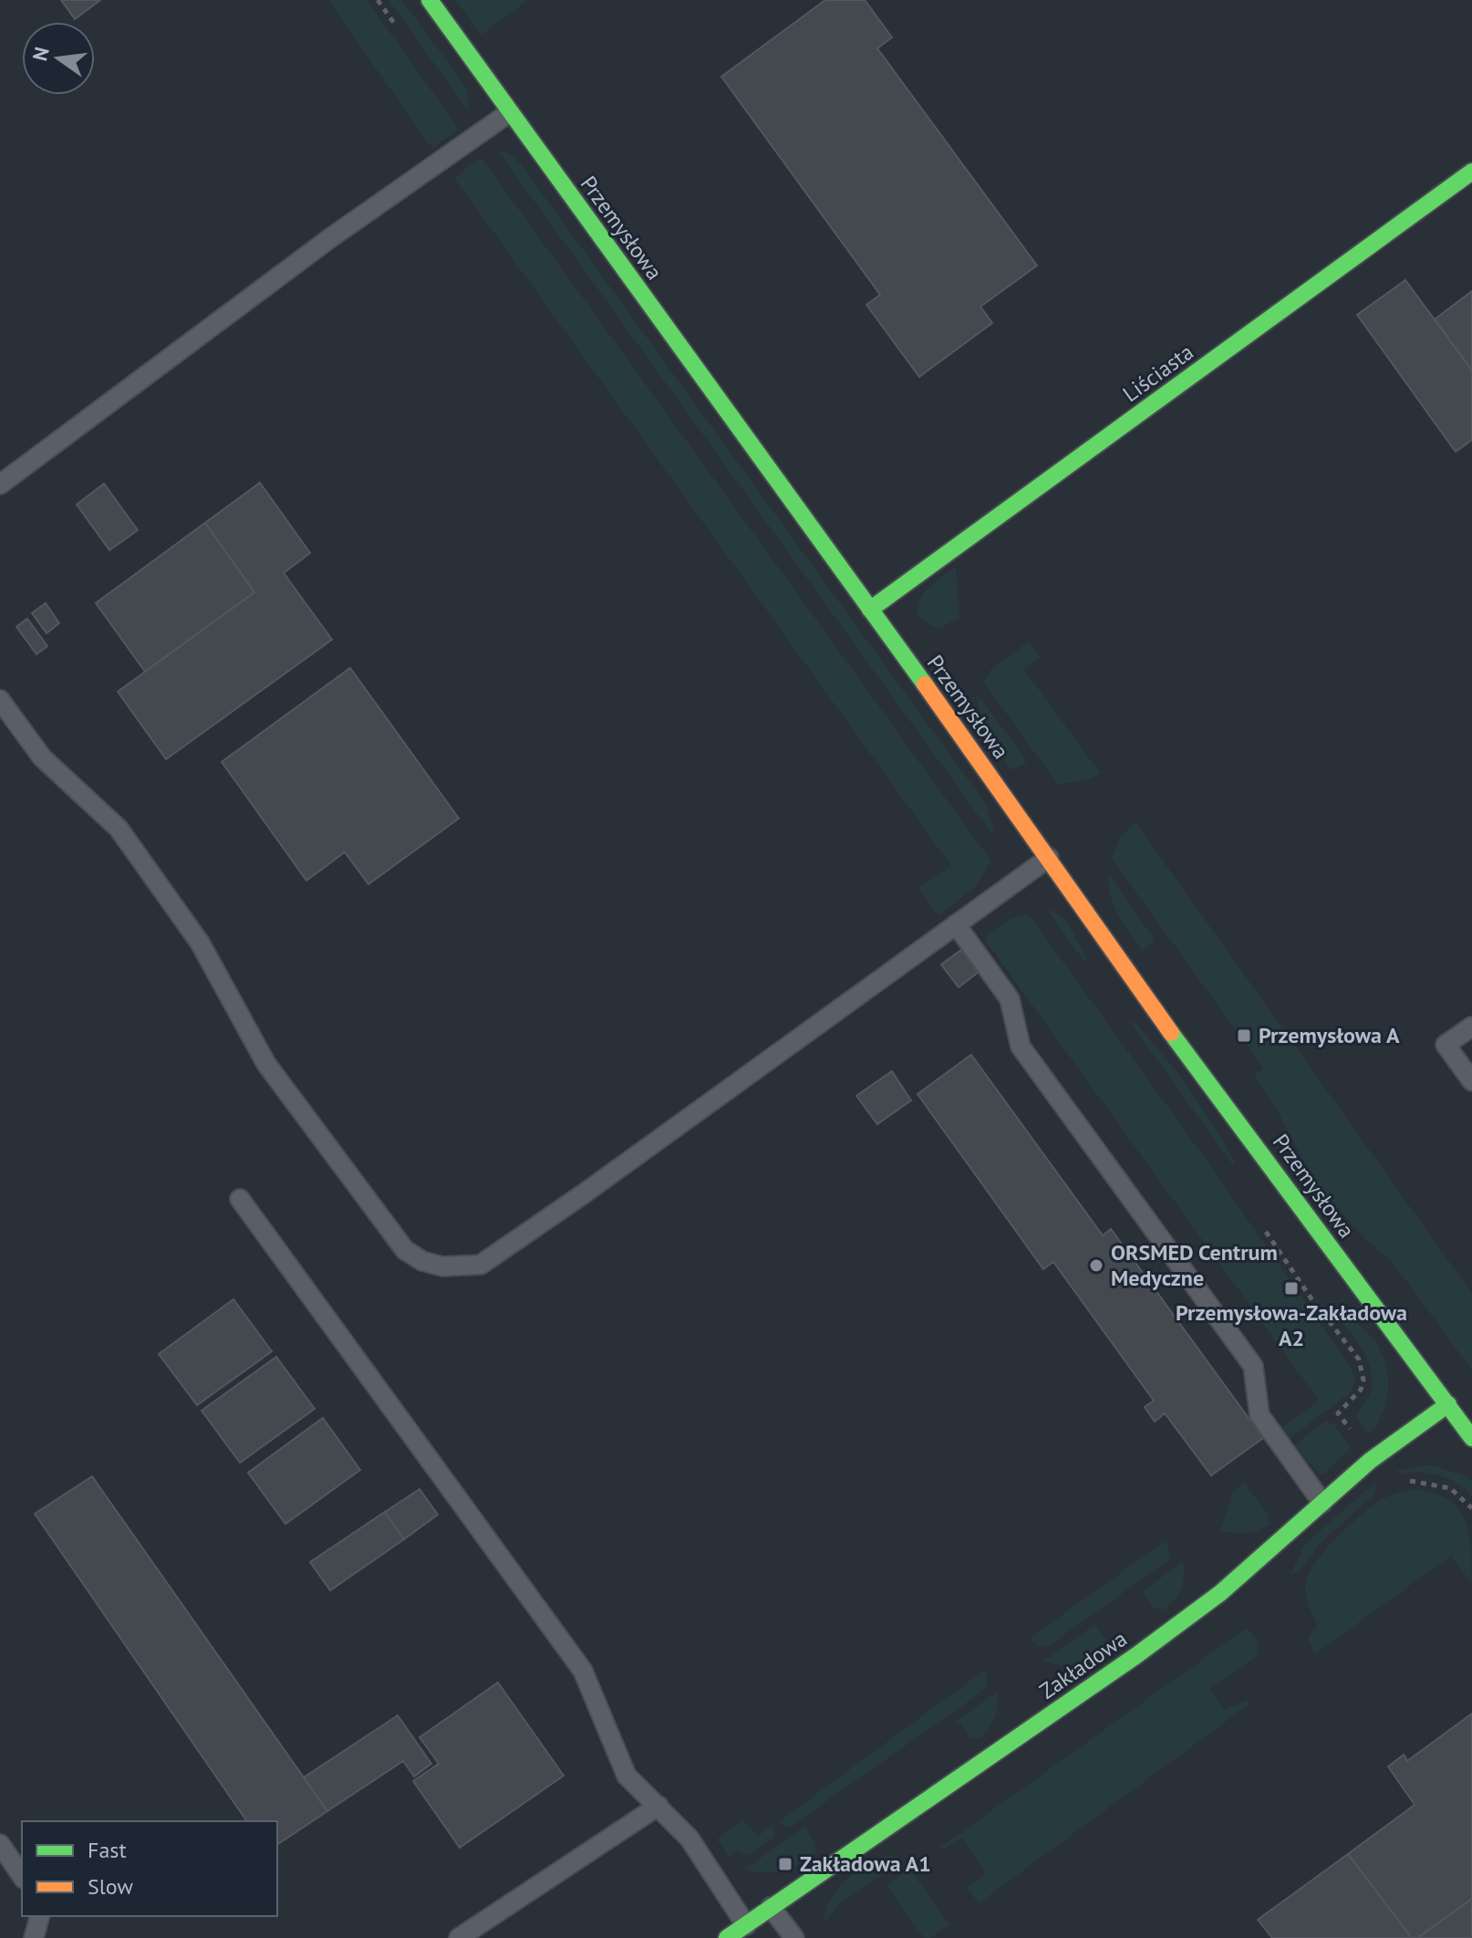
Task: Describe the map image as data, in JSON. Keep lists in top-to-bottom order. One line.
{"streets":{"street":["Przemysłowa","Liściasta","Zakładowa"]},"crossings":[["Przemysłowa","Liściasta"],["Przemysłowa","Zakładowa"]],"places":{"transit":["Przemysłowa A","Przemysłowa-Zakładowa A2","Zakładowa A1"],"other":["ORSMED Centrum Medyczne"]},"legend":["Fast","Slow"],"north":"left"}
